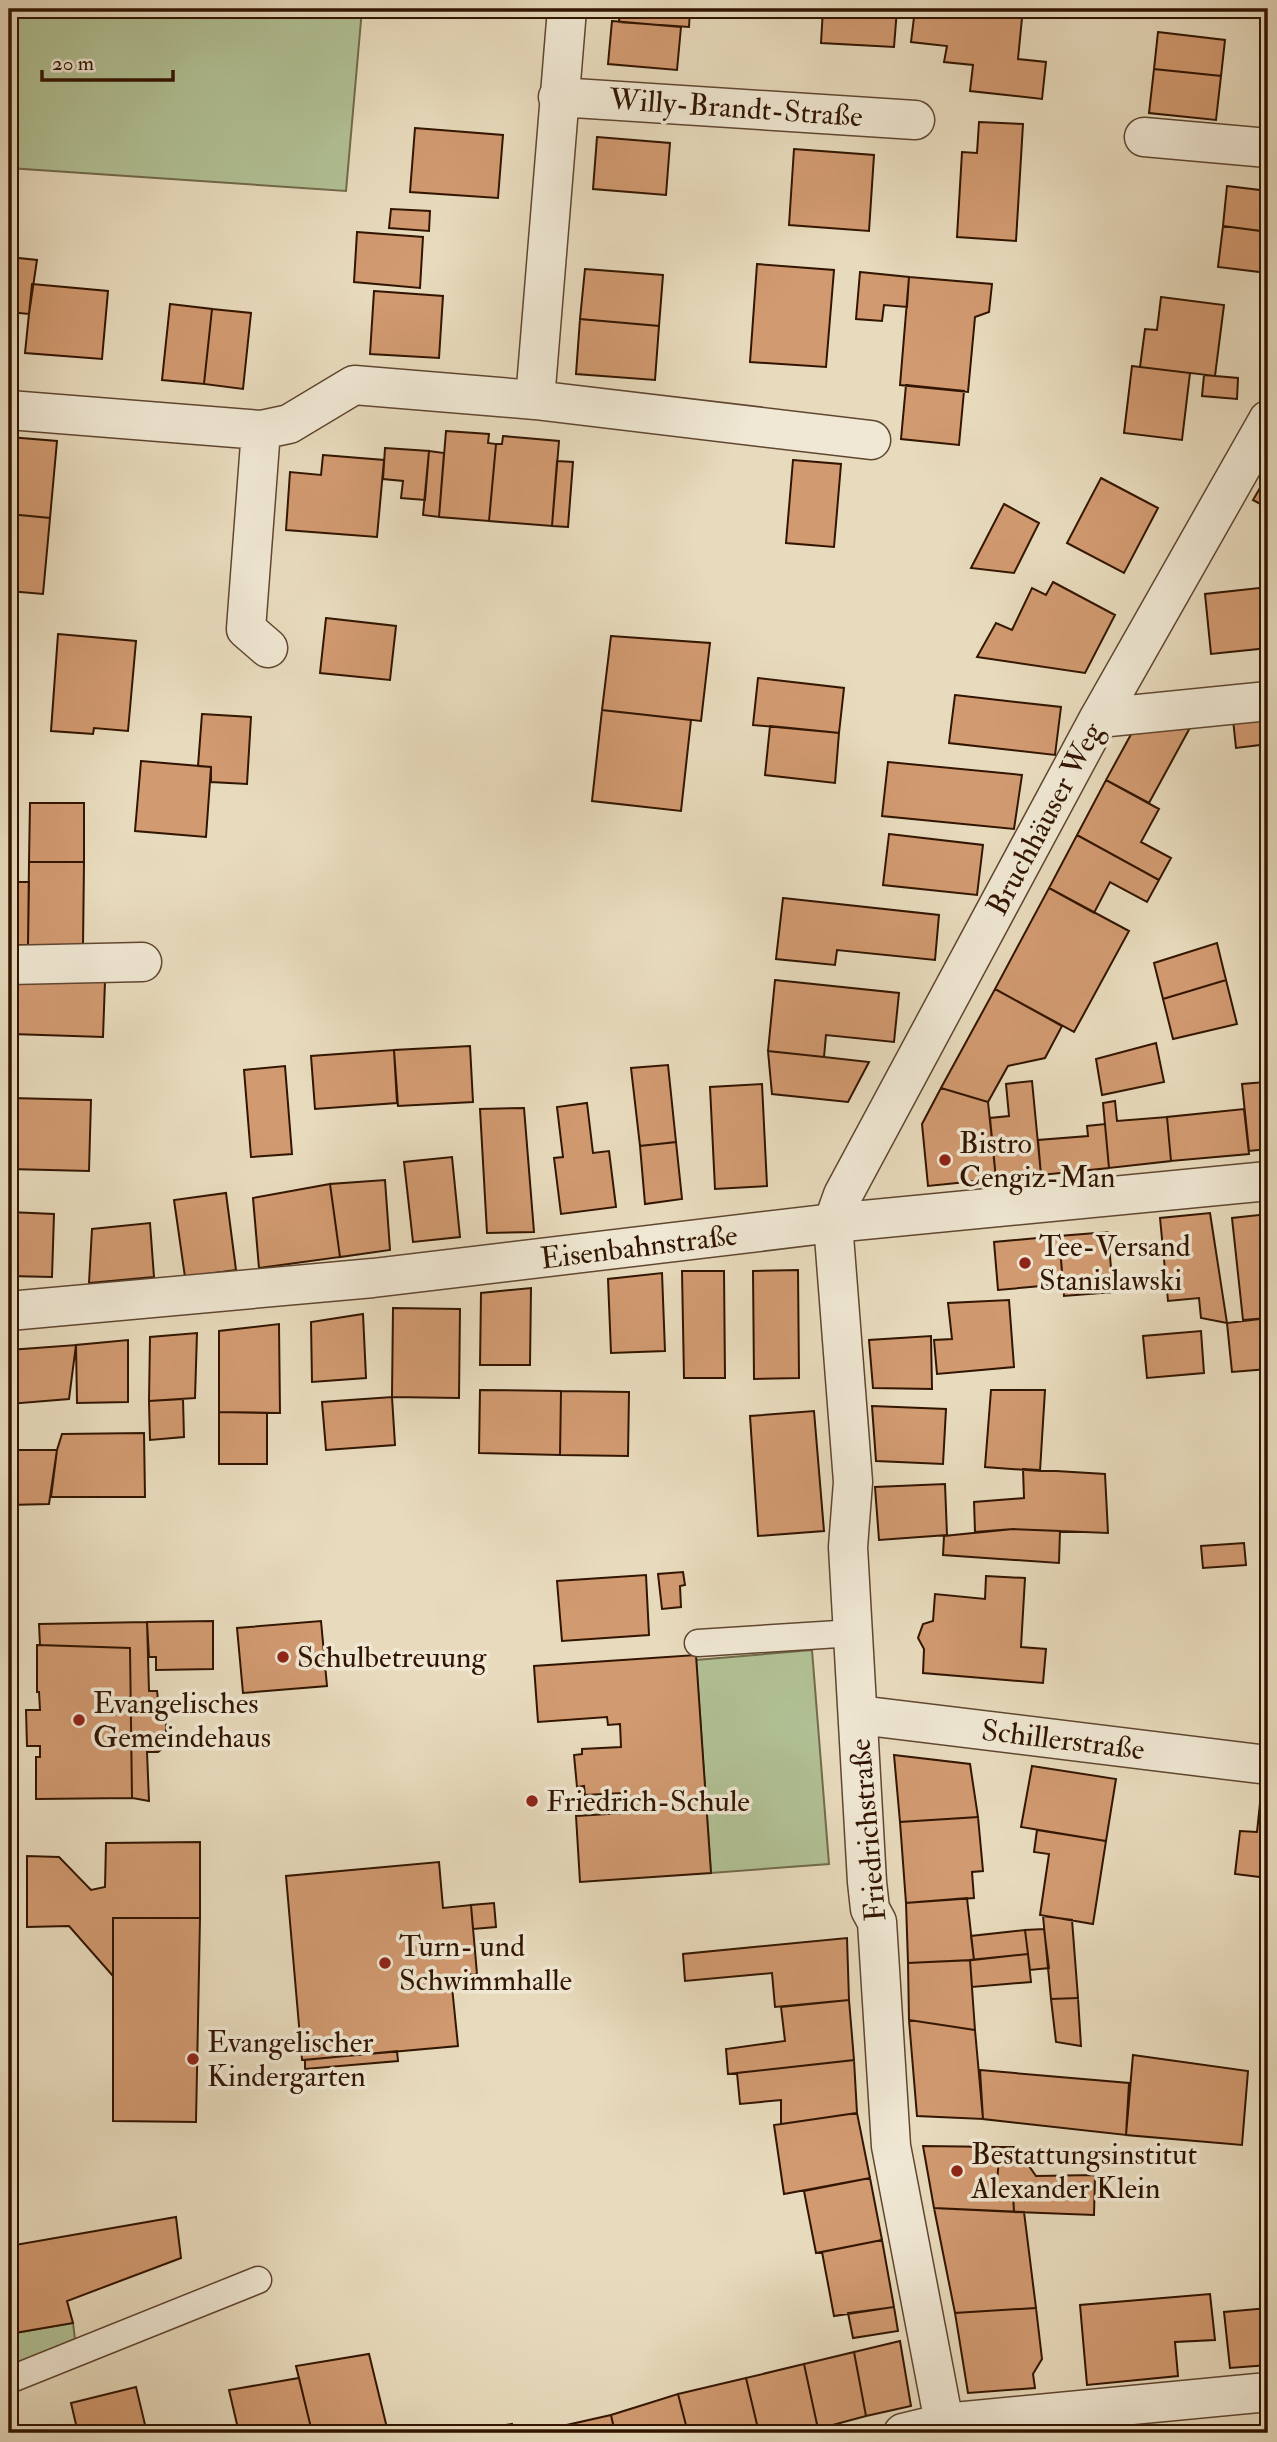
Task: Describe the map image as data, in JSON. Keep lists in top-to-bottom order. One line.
{"streets":{"street":["Willy-Brandt-Straße","Bruchhäuser Weg","Eisenbahnstraße","Schillerstraße","Friedrichstraße"]},"crossings":[["Bruchhäuser Weg","Eisenbahnstraße"],["Bruchhäuser Weg","Friedrichstraße"],["Eisenbahnstraße","Friedrichstraße"],["Schillerstraße","Friedrichstraße"]],"places":["Bistro Cengiz-Man","Tee-Versand Stanislawski","Schulbetreuung","Evangelisches Gemeindehaus","Friedrich-Schule","Turn- und Schwimmhalle","Evangelischer Kindergarten","Bestattungsinstitut Alexander Klein"],"scale_bar":"20 m"}
